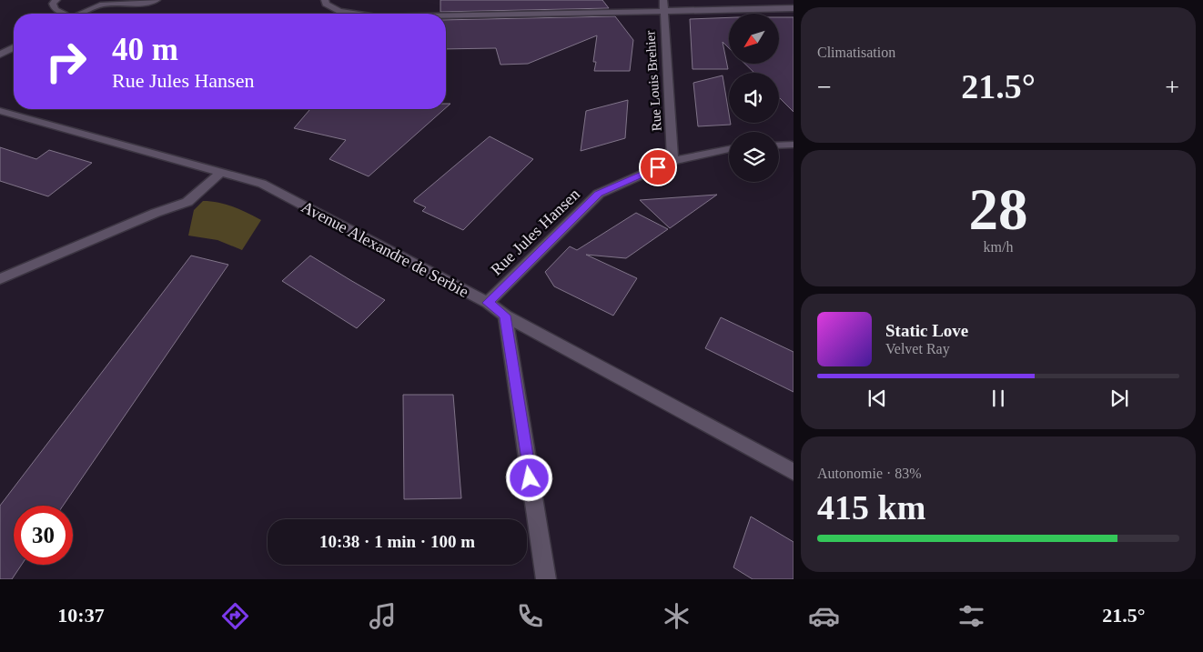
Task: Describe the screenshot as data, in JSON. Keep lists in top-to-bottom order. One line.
{"streets":{"street":["Rue Louis Brehier","Rue Jules Hansen","Avenue Alexandre de Serbie"]},"crossings":[["Rue Louis Brehier","Rue Jules Hansen"],["Rue Jules Hansen","Avenue Alexandre de Serbie"]],"north":"bottom left","page":{"tile":["Climatisation",["28","km/h"],["Autonomie · 83%","415 km"]],"turn":["40 m","Rue Jules Hansen"],"heat":["−","21.5°","+"],"song":["Static Love","Velvet Ray"],"limit":"30","trip":"10:38 · 1 min · 100 m","tabs":["10:37","21.5°"]}}
